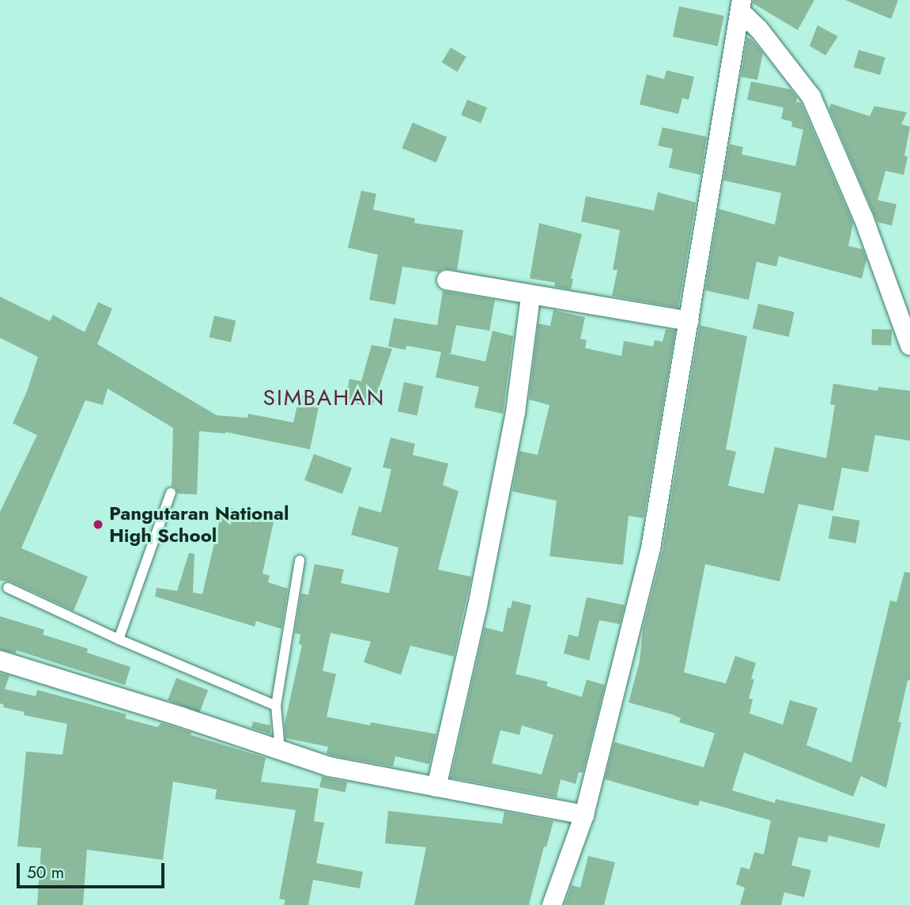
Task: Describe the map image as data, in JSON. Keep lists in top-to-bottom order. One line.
{"districts":["SIMBAHAN"],"places":["Pangutaran National High School"],"scale_bar":"50 m"}
